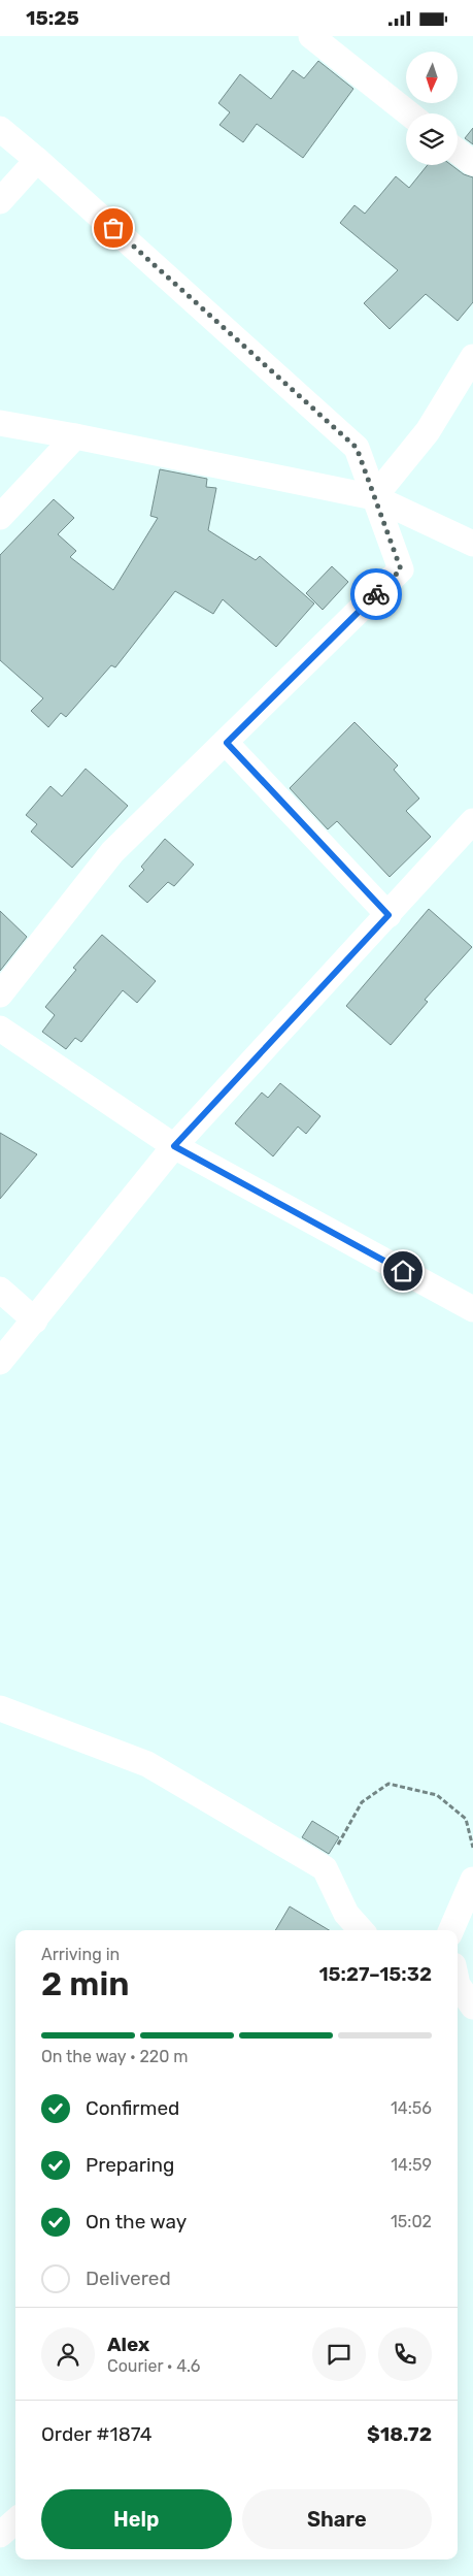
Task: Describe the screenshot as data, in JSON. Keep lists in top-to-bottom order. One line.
{"north":"bottom","page":{"status":"15:25","heading":["2 min","Arriving in","15:27–15:32"],"panel":["Alex","Courier · 4.6","Order #1874","$18.72"],"bar":"On the way · 220 m","list":[["Confirmed","14:56"],["Preparing","14:59"],["On the way","15:02"],"Delivered"],"buttons":["Help","Share"]}}
